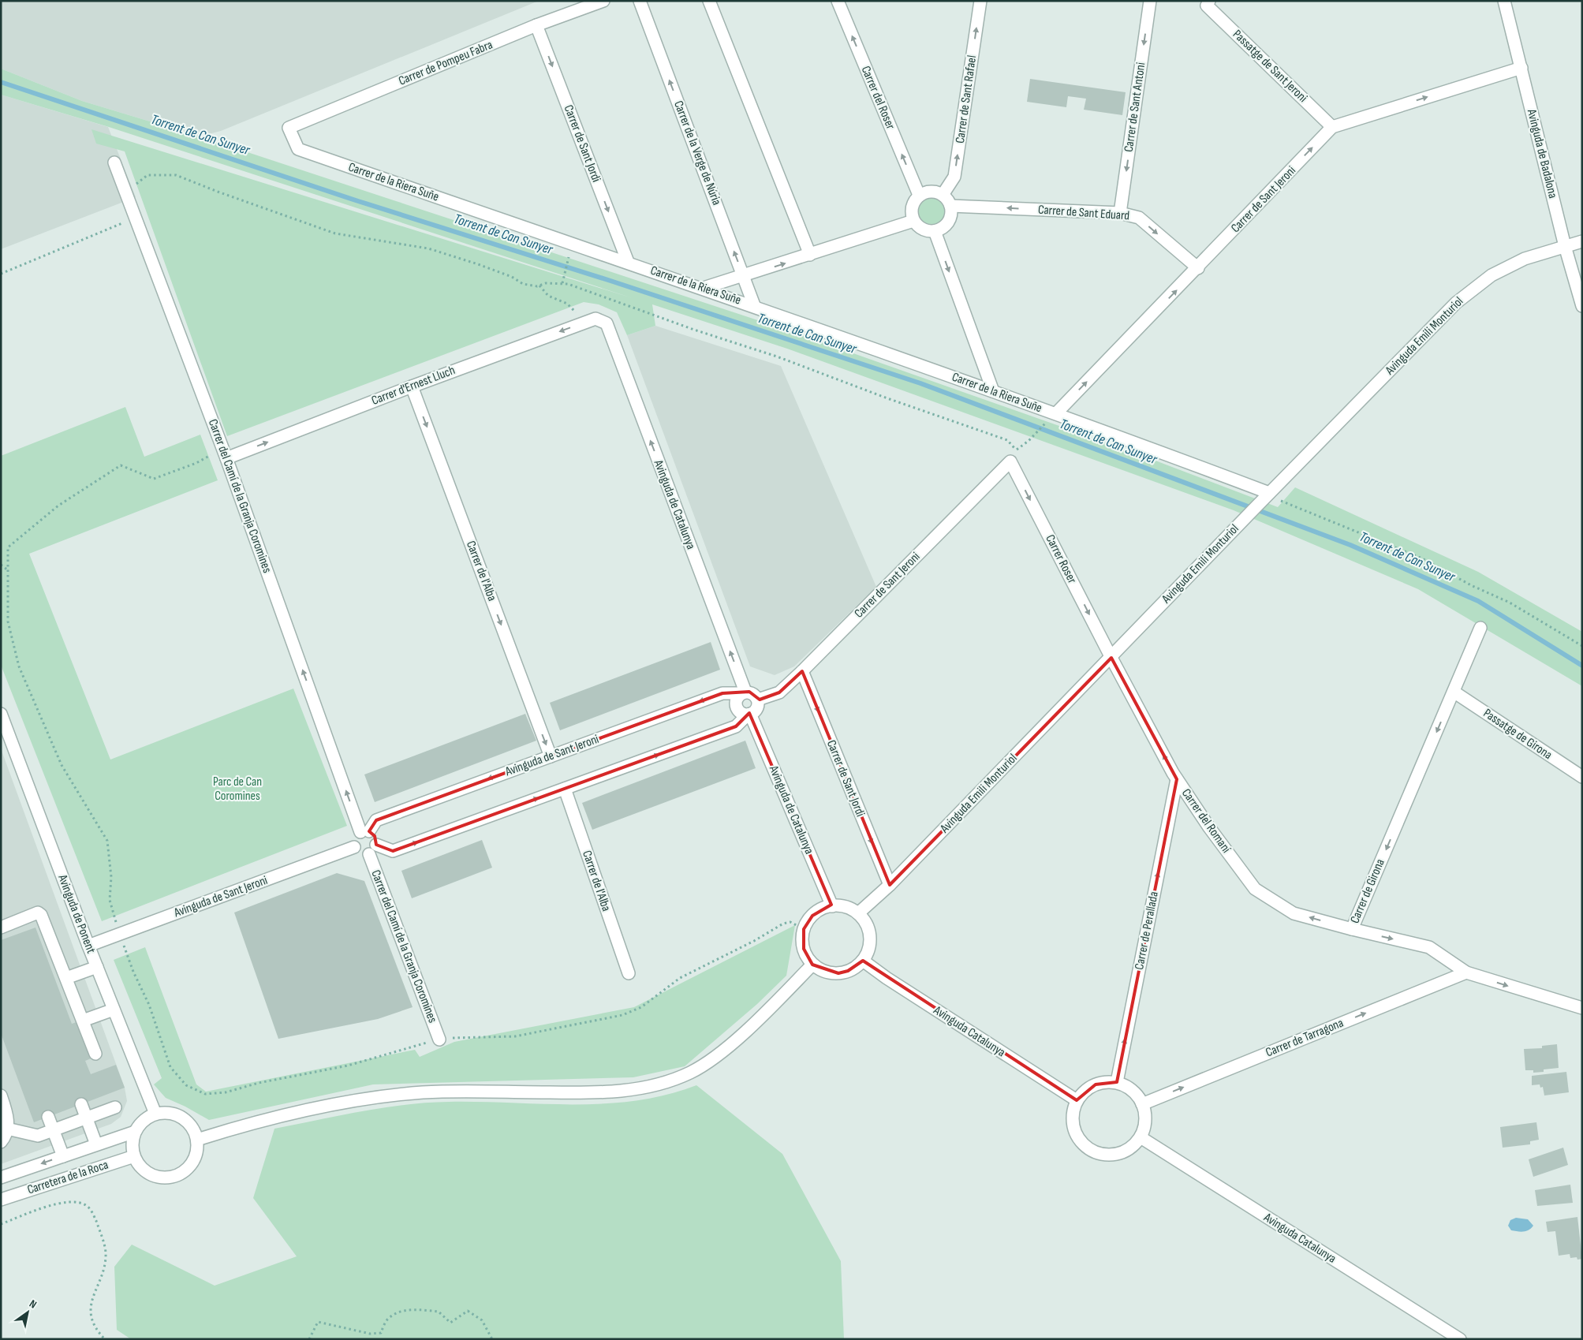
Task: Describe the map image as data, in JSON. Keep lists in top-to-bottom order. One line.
{"streets":{"street":["Carrer de Pompeu Fabra","Passatge de Sant Jeroni","Carrer del Roser","Carrer de Sant Rafael","Carrer de Sant Antoni","Carrer de Sant Jordi","Carrer de la Verge de Núria","Avinguda de Badalona","Carrer de la Riera Suñe","Carrer de Sant Jeroni","Carrer de Sant Eduard","Avinguda Emili Monturiol","Carrer d'Ernest Lluch","Carrer del Camí de la Granja Coromines","Avinguda de Catalunya","Carrer Roser","Carrer de l'Alba","Passatge de Girona","Avinguda de Sant Jeroni","Carrer del Romaní","Carrer de Girona","Avinguda de Ponent","Carrer de Perallada","Avinguda Catalunya","Carrer de Tarragona","Carretera de la Roca"]},"crossings":[["Carrer de Pompeu Fabra","Carrer de Sant Jordi"],["Carrer de Pompeu Fabra","Carrer de la Riera Suñe"],["Passatge de Sant Jeroni","Carrer de Sant Jeroni"],["Carrer del Roser","Carrer de Sant Rafael"],["Carrer del Roser","Carrer de Sant Eduard"],["Carrer de Sant Rafael","Carrer de Sant Eduard"],["Carrer de Sant Antoni","Carrer de Sant Eduard"],["Carrer de Sant Jordi","Carrer de la Riera Suñe"],["Carrer de Sant Jordi","Carrer de Sant Jeroni"],["Carrer de Sant Jordi","Avinguda Emili Monturiol"],["Carrer de la Verge de Núria","Carrer de la Riera Suñe"],["Avinguda de Badalona","Carrer de Sant Jeroni"],["Avinguda de Badalona","Avinguda Emili Monturiol"],["Carrer de la Riera Suñe","Carrer de Sant Jeroni"],["Carrer de la Riera Suñe","Avinguda Emili Monturiol"],["Carrer de Sant Jeroni","Carrer de Sant Eduard"],["Carrer de Sant Jeroni","Avinguda de Catalunya"],["Carrer de Sant Jeroni","Carrer Roser"],["Carrer de Sant Jeroni","Avinguda de Sant Jeroni"],["Avinguda Emili Monturiol","Avinguda de Catalunya"],["Avinguda Emili Monturiol","Carrer Roser"],["Avinguda Emili Monturiol","Carrer del Romaní"],["Avinguda Emili Monturiol","Avinguda Catalunya"],["Carrer d'Ernest Lluch","Carrer del Camí de la Granja Coromines"],["Carrer d'Ernest Lluch","Avinguda de Catalunya"],["Carrer d'Ernest Lluch","Carrer de l'Alba"],["Carrer del Camí de la Granja Coromines","Avinguda de Sant Jeroni"],["Avinguda de Catalunya","Avinguda de Sant Jeroni"],["Avinguda de Catalunya","Avinguda Catalunya"],["Carrer Roser","Carrer del Romaní"],["Carrer de l'Alba","Avinguda de Sant Jeroni"],["Passatge de Girona","Carrer de Girona"],["Avinguda de Sant Jeroni","Avinguda de Ponent"],["Carrer del Romaní","Carrer de Girona"],["Carrer del Romaní","Carrer de Perallada"],["Carrer de Girona","Carrer de Tarragona"],["Avinguda de Ponent","Carretera de la Roca"],["Carrer de Perallada","Avinguda Catalunya"],["Carrer de Perallada","Carrer de Tarragona"],["Avinguda Catalunya","Carrer de Tarragona"]],"one_way":["Carrer del Roser","Carrer de Sant Rafael","Carrer de Sant Antoni","Carrer de Sant Jordi","Carrer de Sant Jeroni","Carrer del Camí de la Granja Coromines","Avinguda de Catalunya","Carrer Roser","Carrer de l'Alba","Carrer del Romaní","Carrer de Perallada","Carrer de Tarragona"],"water":["Torrent de Can Sunyer"],"parks":["Parc de Can Coromines"],"north":"top right"}
